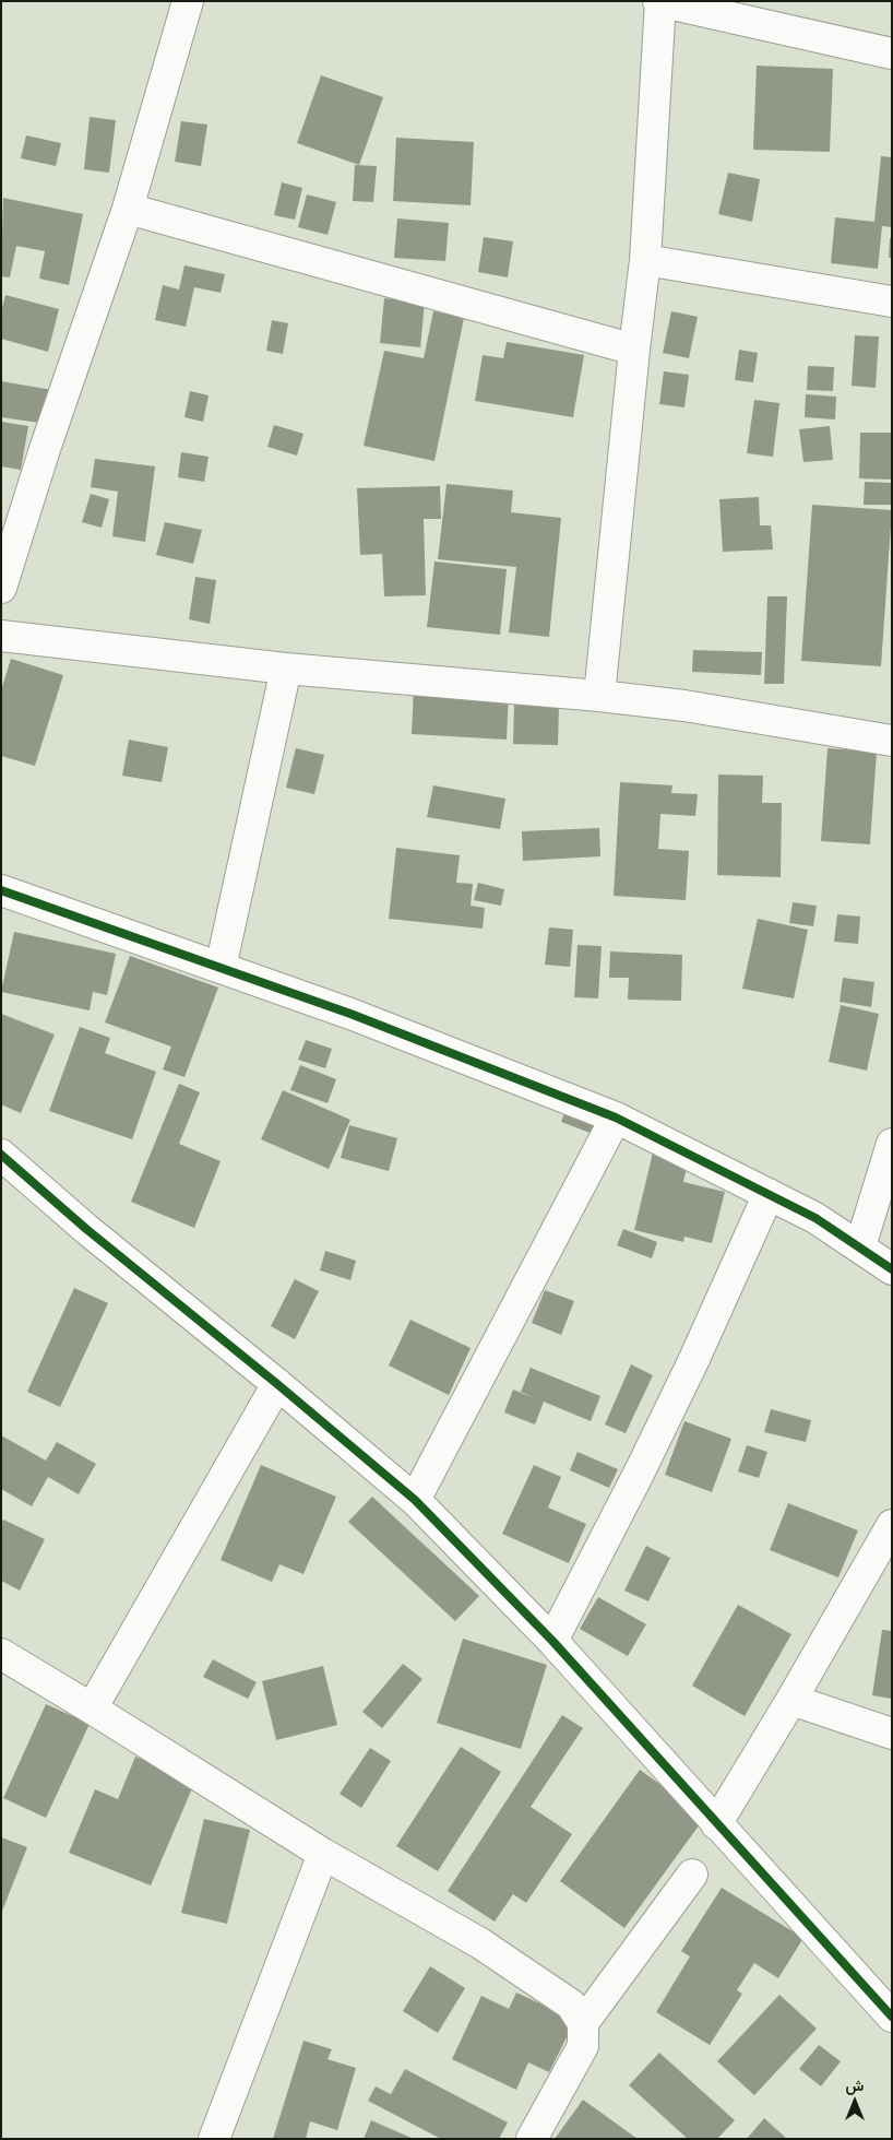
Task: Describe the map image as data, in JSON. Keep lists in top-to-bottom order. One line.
{"north":"top"}
